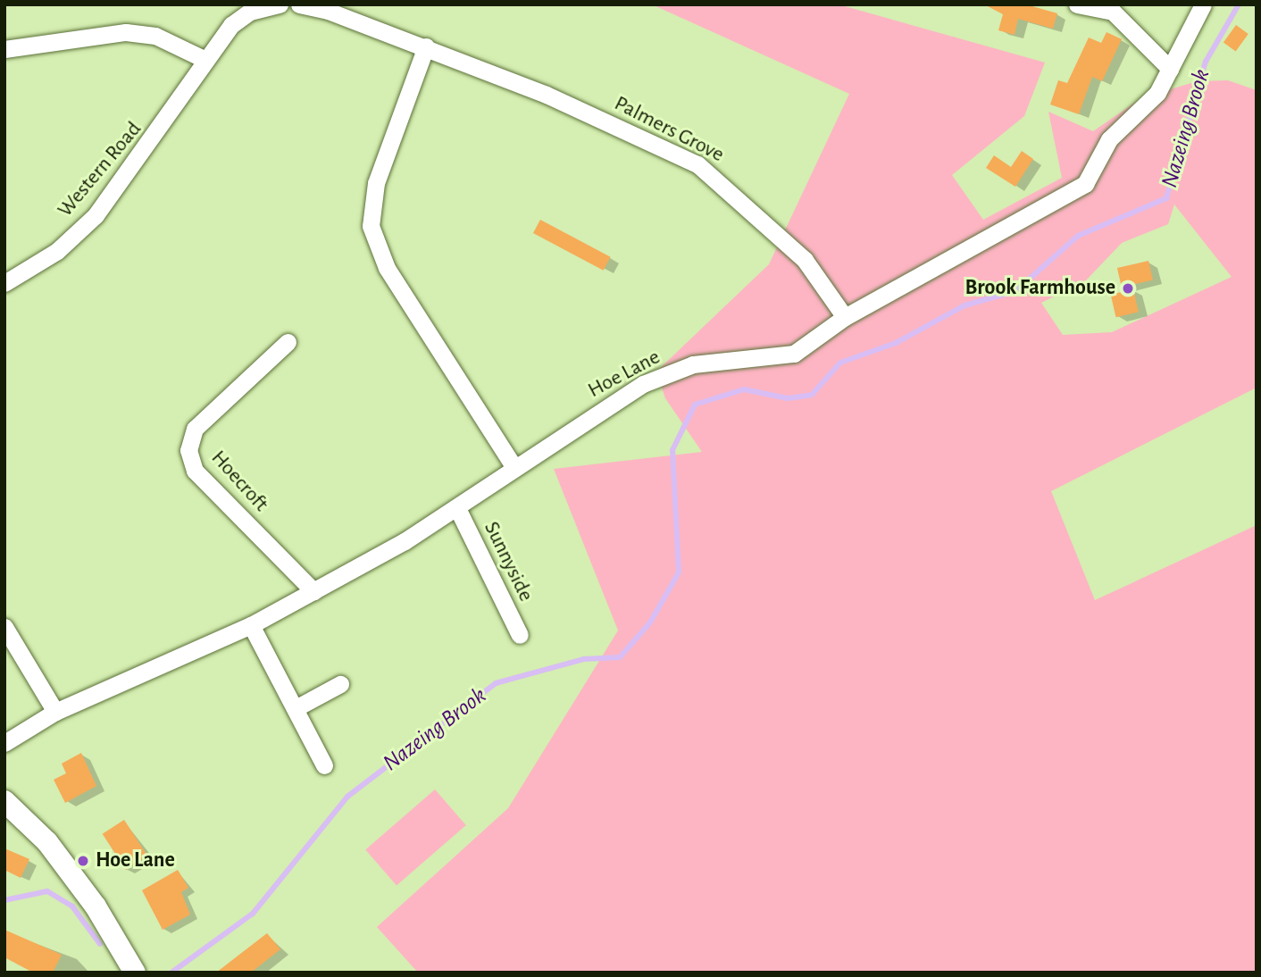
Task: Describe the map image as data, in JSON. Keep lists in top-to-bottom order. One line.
{"streets":{"street":["Palmers Grove","Western Road","Hoe Lane","Hoecroft","Sunnyside"]},"crossings":[["Palmers Grove","Hoe Lane"],["Hoe Lane","Hoecroft"],["Hoe Lane","Sunnyside"]],"water":["Nazeing Brook"],"places":["Brook Farmhouse","Hoe Lane"]}
